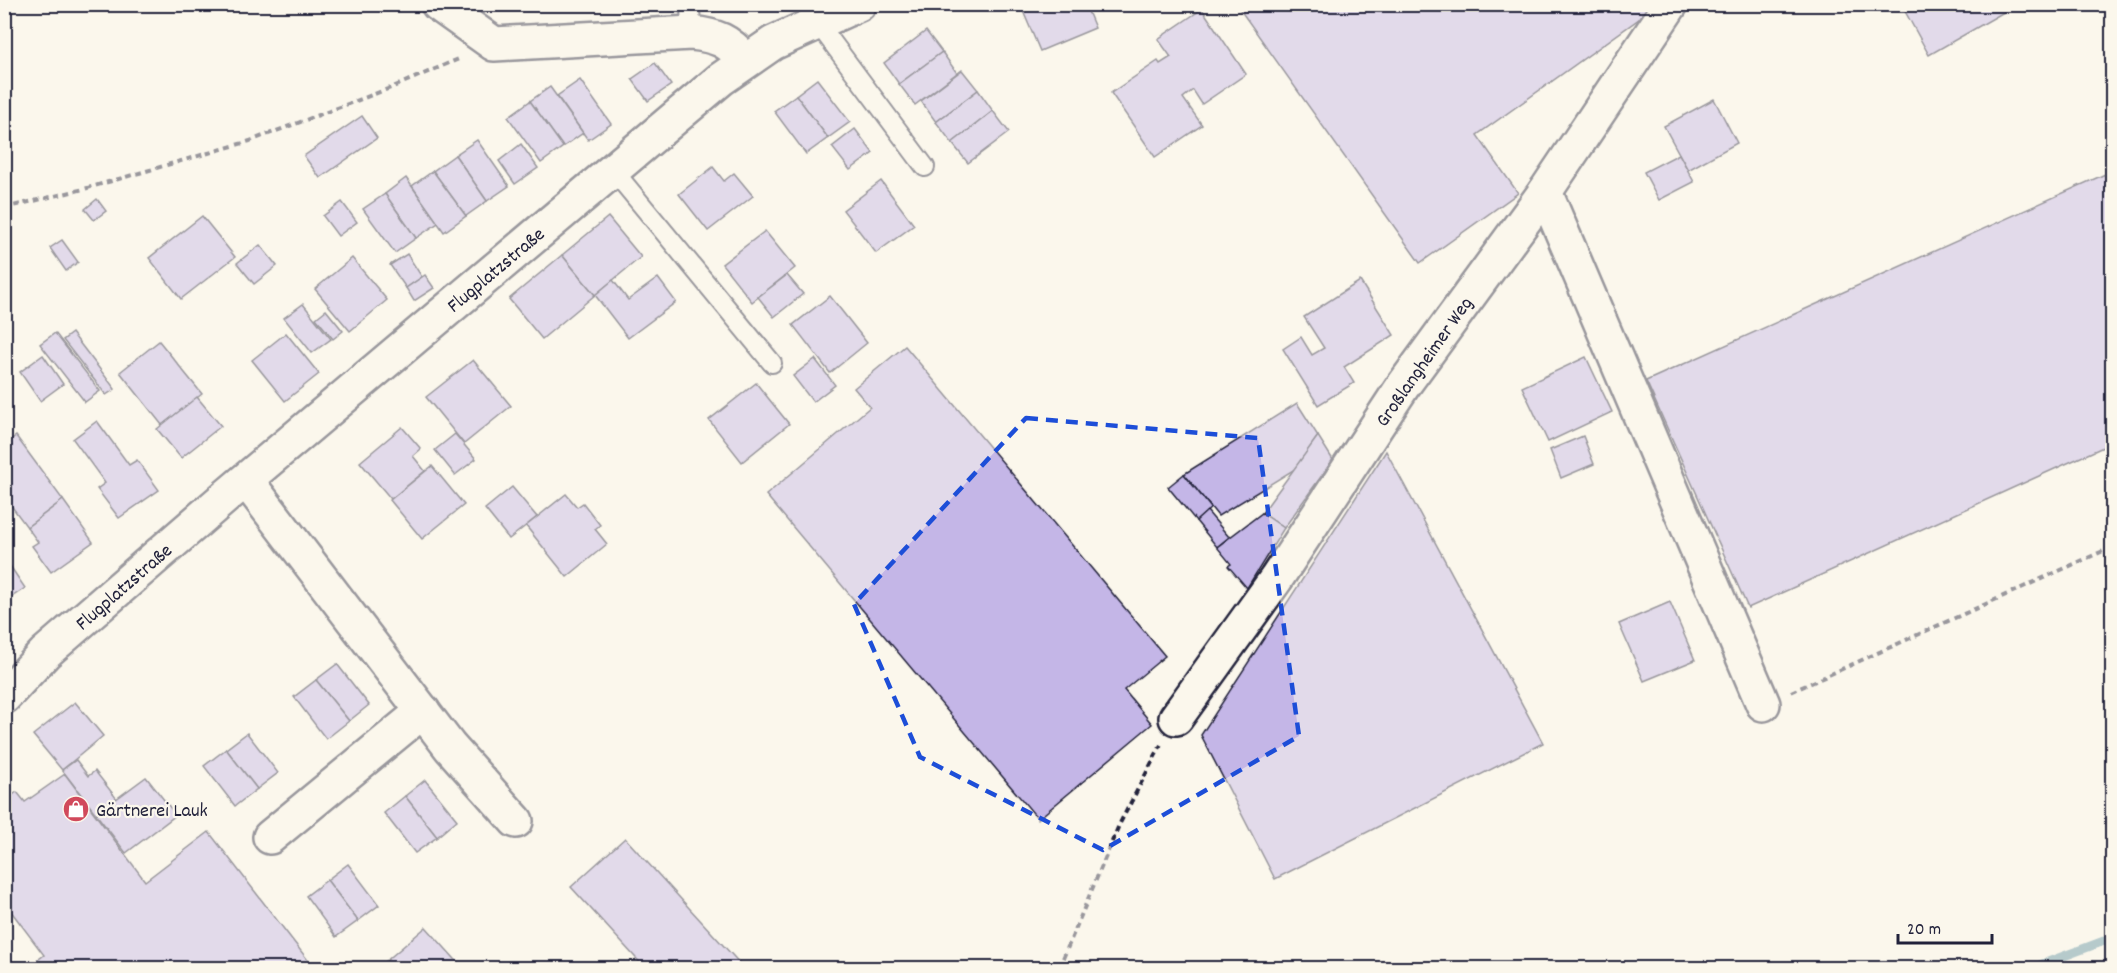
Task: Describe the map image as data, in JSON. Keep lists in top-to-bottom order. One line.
{"streets":{"street":["Flugplatzstraße","Großlangheimer Weg"]},"places":{"shop":["Gärtnerei Lauk"]},"scale_bar":"20 m"}
